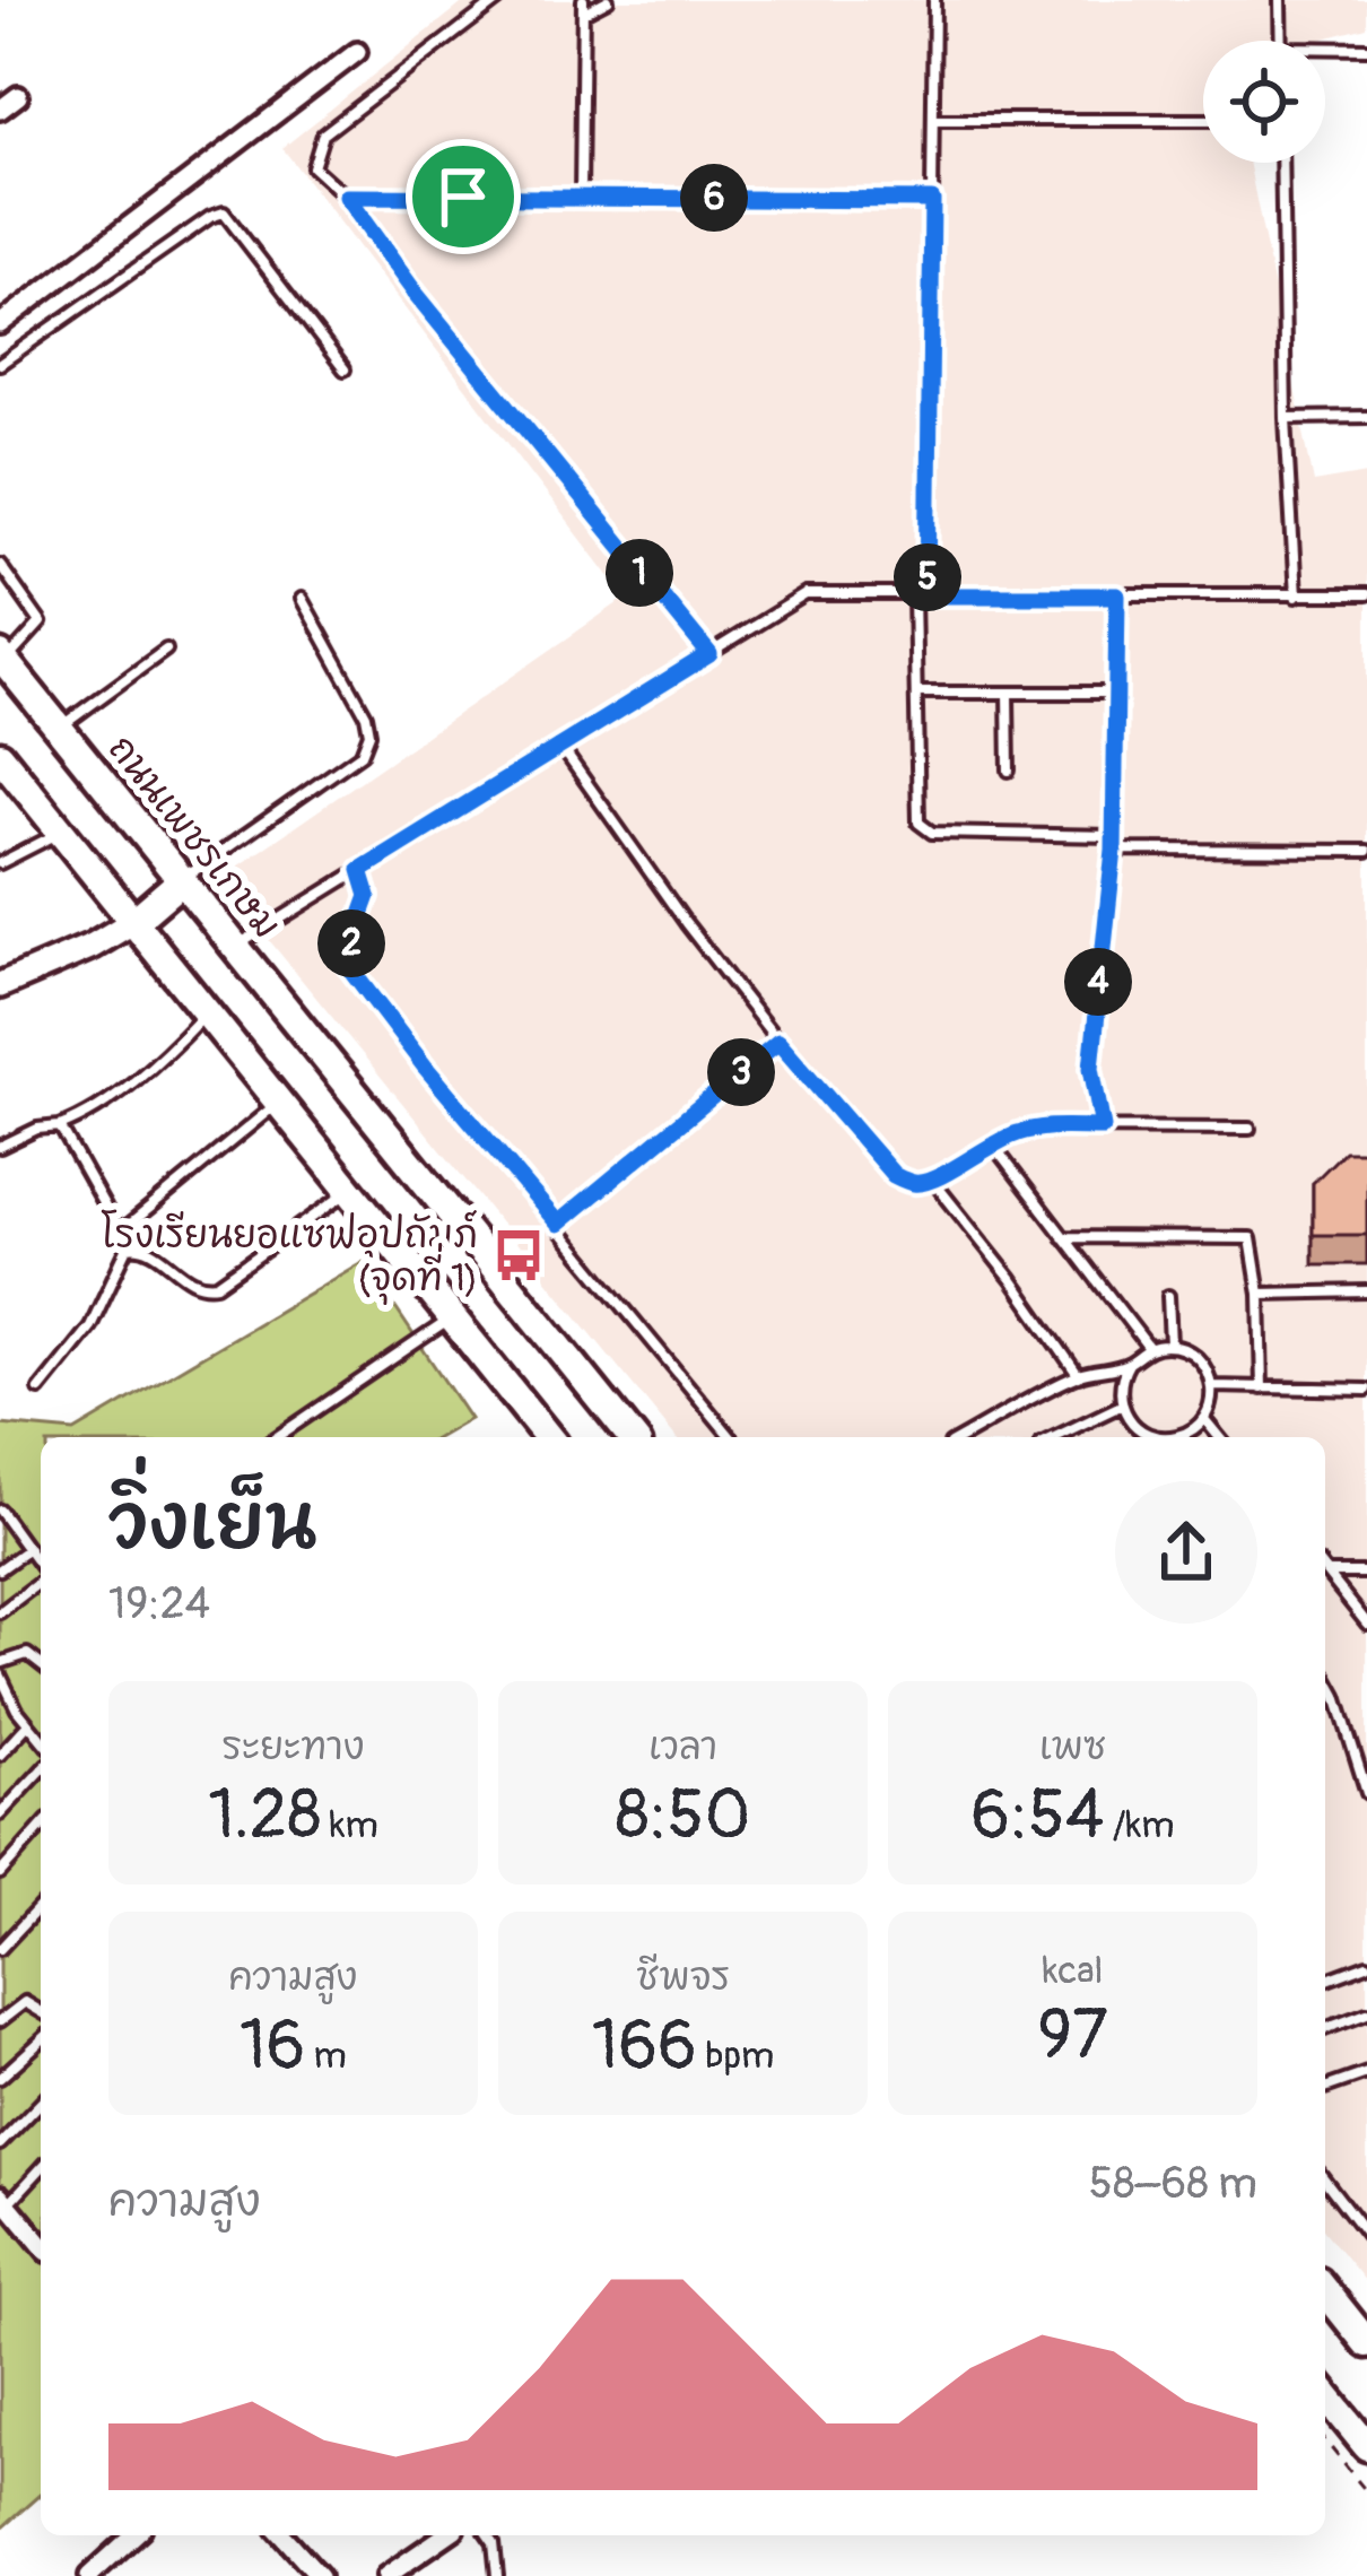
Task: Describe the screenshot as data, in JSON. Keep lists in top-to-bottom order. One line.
{"streets":{"main road":["ถนนเพชรเกษม"]},"places":{"bus stop":["โรงเรียนยอแซฟอุปถัมภ์ (จุดที่ 1)"]},"page":{"pins":["6","1","5","2","4","3"],"heading":["วิ่งเย็น","19:24"],"stats":[["ระยะทาง","1.28 km"],["เวลา","8:50"],["เพซ","6:54 /km"],["ความสูง","16 m"],["ชีพจร","166 bpm"],["kcal","97"]],"chart":["ความสูง","58–68 m"]}}
